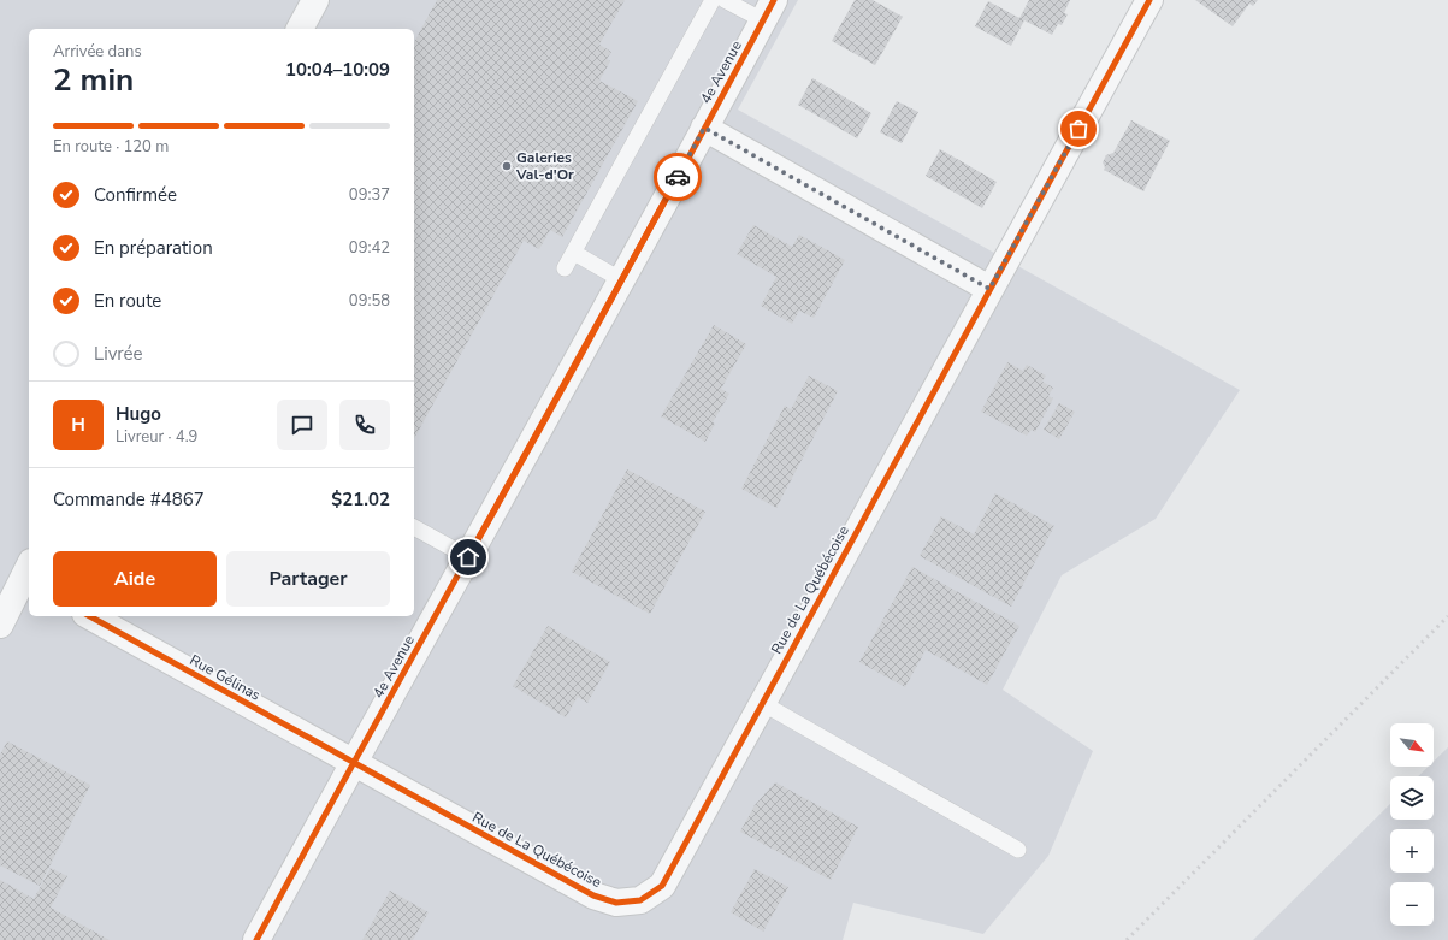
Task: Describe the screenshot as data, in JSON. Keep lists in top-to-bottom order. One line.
{"streets":{"street":["4e Avenue","Rue de La Québécoise","Rue Gélinas"]},"crossings":[["4e Avenue","Rue de La Québécoise"],["4e Avenue","Rue Gélinas"],["Rue de La Québécoise","Rue Gélinas"]],"places":["Galeries Val-d'Or"],"north":"bottom right","page":{"heading":["2 min","Arrivée dans","10:04–10:09"],"panel":["Hugo","Livreur · 4.9","Commande #4867","$21.02"],"bar":"En route · 120 m","list":[["Confirmée","09:37"],["En préparation","09:42"],["En route","09:58"],"Livrée"],"round":"H","buttons":["Aide","Partager"],"map_buttons":["+","−"]}}
